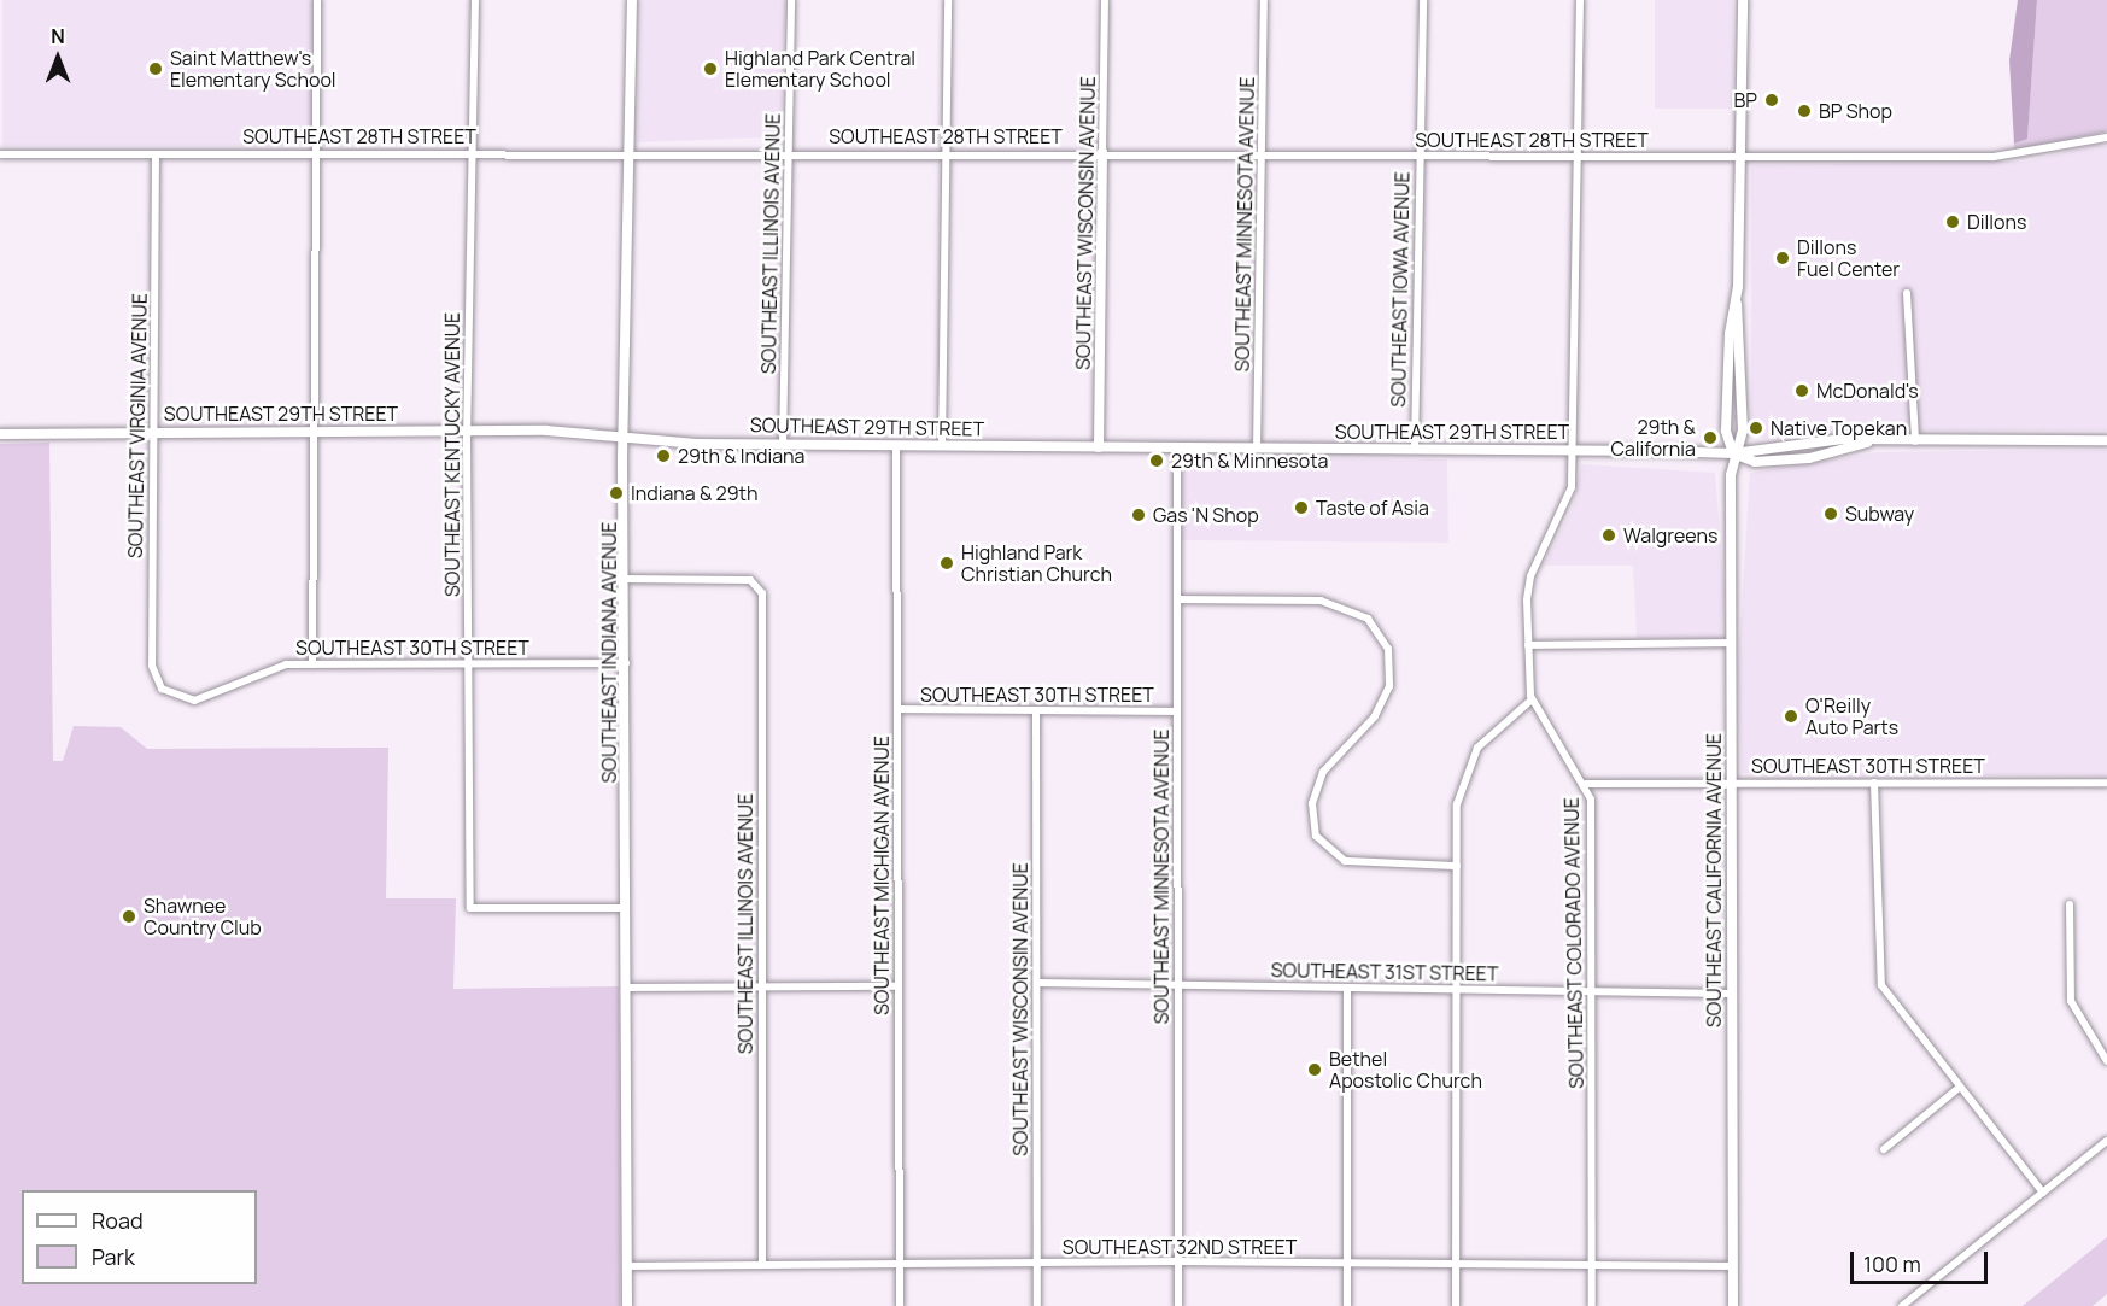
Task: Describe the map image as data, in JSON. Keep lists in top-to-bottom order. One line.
{"streets":{"main road":["SOUTHEAST 29TH STREET","SOUTHEAST CALIFORNIA AVENUE"],"street":["SOUTHEAST 28TH STREET","SOUTHEAST WISCONSIN AVENUE","SOUTHEAST MINNESOTA AVENUE","SOUTHEAST ILLINOIS AVENUE","SOUTHEAST IOWA AVENUE","SOUTHEAST VIRGINIA AVENUE","SOUTHEAST KENTUCKY AVENUE","SOUTHEAST 30TH STREET","SOUTHEAST INDIANA AVENUE","SOUTHEAST MICHIGAN AVENUE","SOUTHEAST COLORADO AVENUE","SOUTHEAST 31ST STREET","SOUTHEAST 32ND STREET"]},"crossings":[["SOUTHEAST 28TH STREET","SOUTHEAST WISCONSIN AVENUE"],["SOUTHEAST 28TH STREET","SOUTHEAST MINNESOTA AVENUE"],["SOUTHEAST 28TH STREET","SOUTHEAST ILLINOIS AVENUE"],["SOUTHEAST 28TH STREET","SOUTHEAST IOWA AVENUE"],["SOUTHEAST 28TH STREET","SOUTHEAST VIRGINIA AVENUE"],["SOUTHEAST 28TH STREET","SOUTHEAST KENTUCKY AVENUE"],["SOUTHEAST 28TH STREET","SOUTHEAST INDIANA AVENUE"],["SOUTHEAST 28TH STREET","SOUTHEAST CALIFORNIA AVENUE"],["SOUTHEAST 28TH STREET","SOUTHEAST COLORADO AVENUE"],["SOUTHEAST WISCONSIN AVENUE","SOUTHEAST 29TH STREET"],["SOUTHEAST WISCONSIN AVENUE","SOUTHEAST 30TH STREET"],["SOUTHEAST WISCONSIN AVENUE","SOUTHEAST 31ST STREET"],["SOUTHEAST WISCONSIN AVENUE","SOUTHEAST 32ND STREET"],["SOUTHEAST MINNESOTA AVENUE","SOUTHEAST 29TH STREET"],["SOUTHEAST MINNESOTA AVENUE","SOUTHEAST 30TH STREET"],["SOUTHEAST MINNESOTA AVENUE","SOUTHEAST 31ST STREET"],["SOUTHEAST MINNESOTA AVENUE","SOUTHEAST 32ND STREET"],["SOUTHEAST ILLINOIS AVENUE","SOUTHEAST 29TH STREET"],["SOUTHEAST ILLINOIS AVENUE","SOUTHEAST INDIANA AVENUE"],["SOUTHEAST ILLINOIS AVENUE","SOUTHEAST 32ND STREET"],["SOUTHEAST IOWA AVENUE","SOUTHEAST 29TH STREET"],["SOUTHEAST 29TH STREET","SOUTHEAST VIRGINIA AVENUE"],["SOUTHEAST 29TH STREET","SOUTHEAST KENTUCKY AVENUE"],["SOUTHEAST 29TH STREET","SOUTHEAST INDIANA AVENUE"],["SOUTHEAST 29TH STREET","SOUTHEAST MICHIGAN AVENUE"],["SOUTHEAST 29TH STREET","SOUTHEAST CALIFORNIA AVENUE"],["SOUTHEAST 29TH STREET","SOUTHEAST COLORADO AVENUE"],["SOUTHEAST VIRGINIA AVENUE","SOUTHEAST 30TH STREET"],["SOUTHEAST KENTUCKY AVENUE","SOUTHEAST 30TH STREET"],["SOUTHEAST KENTUCKY AVENUE","SOUTHEAST INDIANA AVENUE"],["SOUTHEAST 30TH STREET","SOUTHEAST INDIANA AVENUE"],["SOUTHEAST 30TH STREET","SOUTHEAST MICHIGAN AVENUE"],["SOUTHEAST 30TH STREET","SOUTHEAST CALIFORNIA AVENUE"],["SOUTHEAST 30TH STREET","SOUTHEAST COLORADO AVENUE"],["SOUTHEAST INDIANA AVENUE","SOUTHEAST 32ND STREET"],["SOUTHEAST MICHIGAN AVENUE","SOUTHEAST 32ND STREET"],["SOUTHEAST CALIFORNIA AVENUE","SOUTHEAST 31ST STREET"],["SOUTHEAST CALIFORNIA AVENUE","SOUTHEAST 32ND STREET"],["SOUTHEAST COLORADO AVENUE","SOUTHEAST 31ST STREET"],["SOUTHEAST COLORADO AVENUE","SOUTHEAST 32ND STREET"]],"places":["Saint Matthew's Elementary School","Highland Park Central Elementary School","BP","BP Shop","Dillons","Dillons Fuel Center","McDonald's","Native Topekan","29th & California","29th & Indiana","29th & Minnesota","Indiana & 29th","Taste of Asia","Subway","Gas 'N Shop","Walgreens","Highland Park Christian Church","O'Reilly Auto Parts","Shawnee Country Club","Bethel Apostolic Church"],"legend":["Road","Park"],"scale_bar":"100 m","north":"top"}
